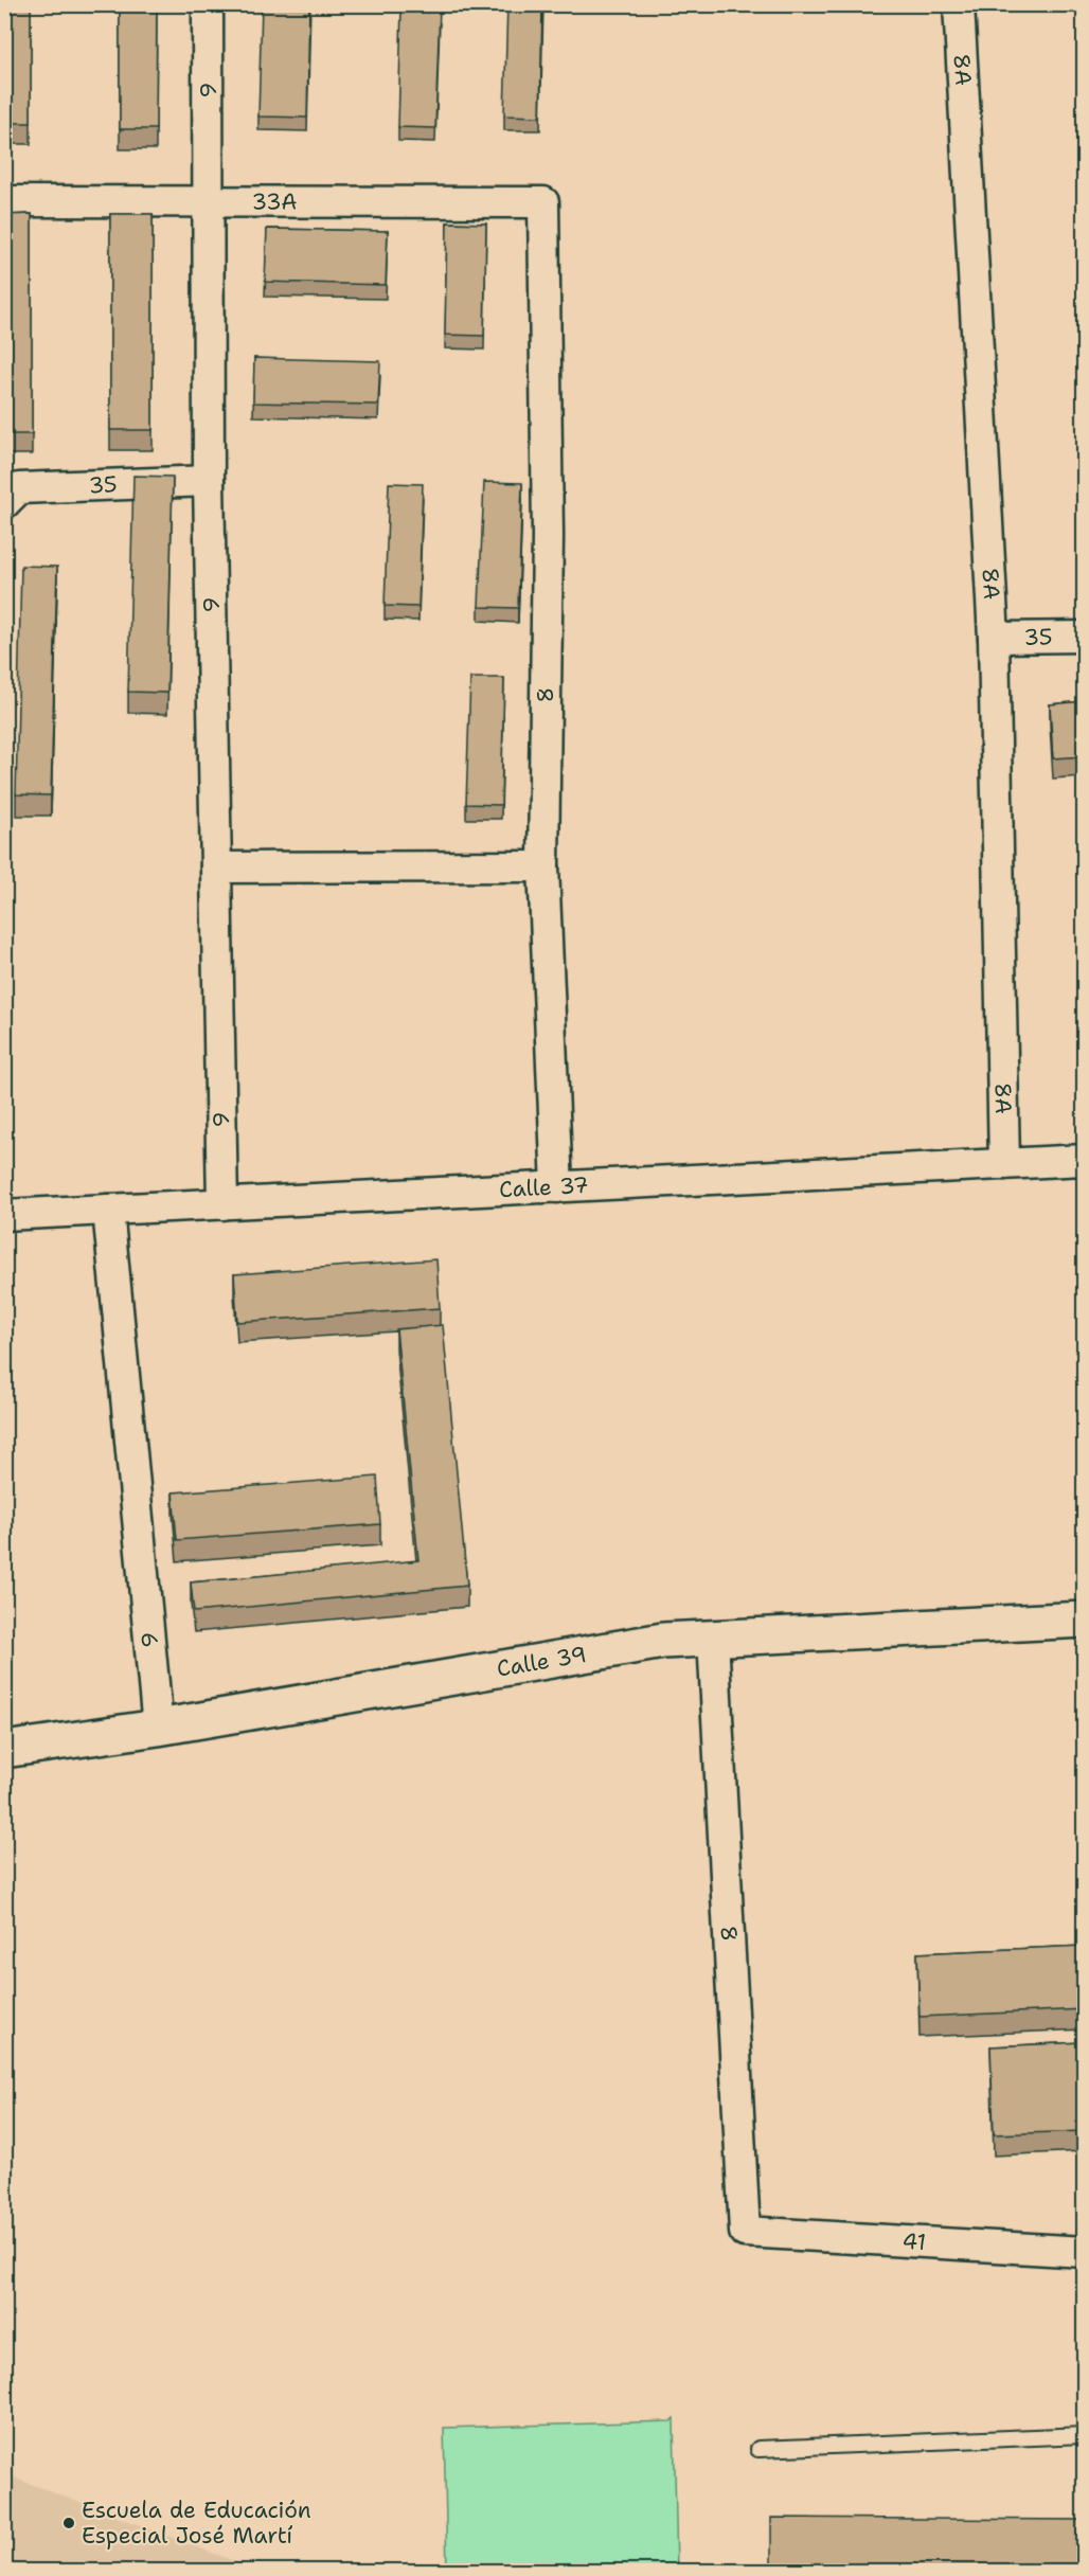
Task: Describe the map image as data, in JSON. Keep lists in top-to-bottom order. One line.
{"streets":{"street":["8A","6","33A","35","8","Calle 37","Calle 39","41"]},"crossings":[["8A","35"],["8A","Calle 37"],["6","33A"],["6","35"],["6","Calle 37"],["6","Calle 39"],["33A","8"],["8","Calle 37"],["8","Calle 39"],["8","41"]],"places":["Escuela de Educación Especial José Martí"]}
